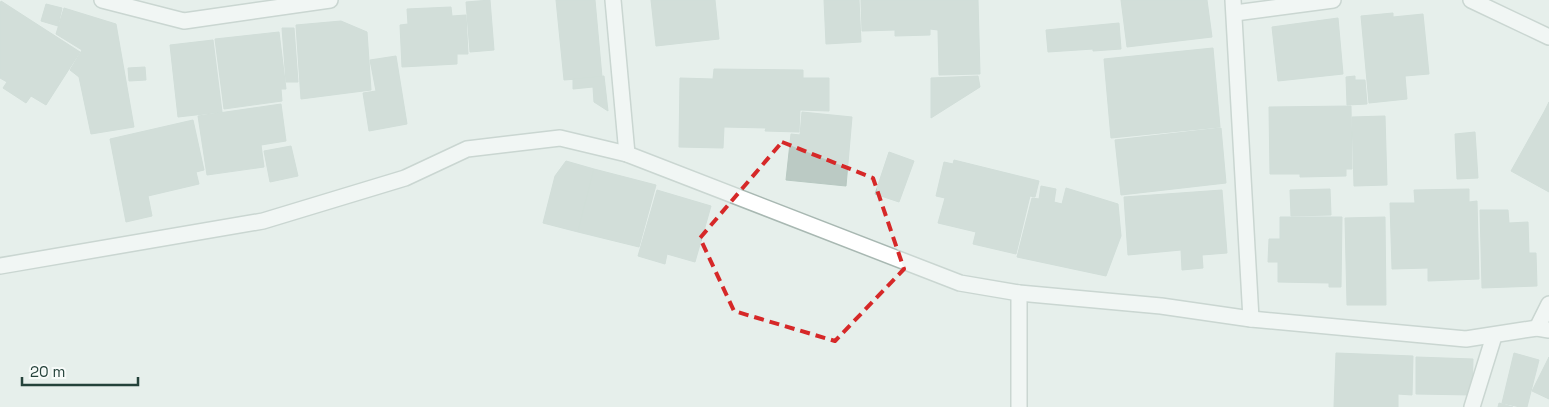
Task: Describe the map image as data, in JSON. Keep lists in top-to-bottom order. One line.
{"scale_bar":"20 m"}
